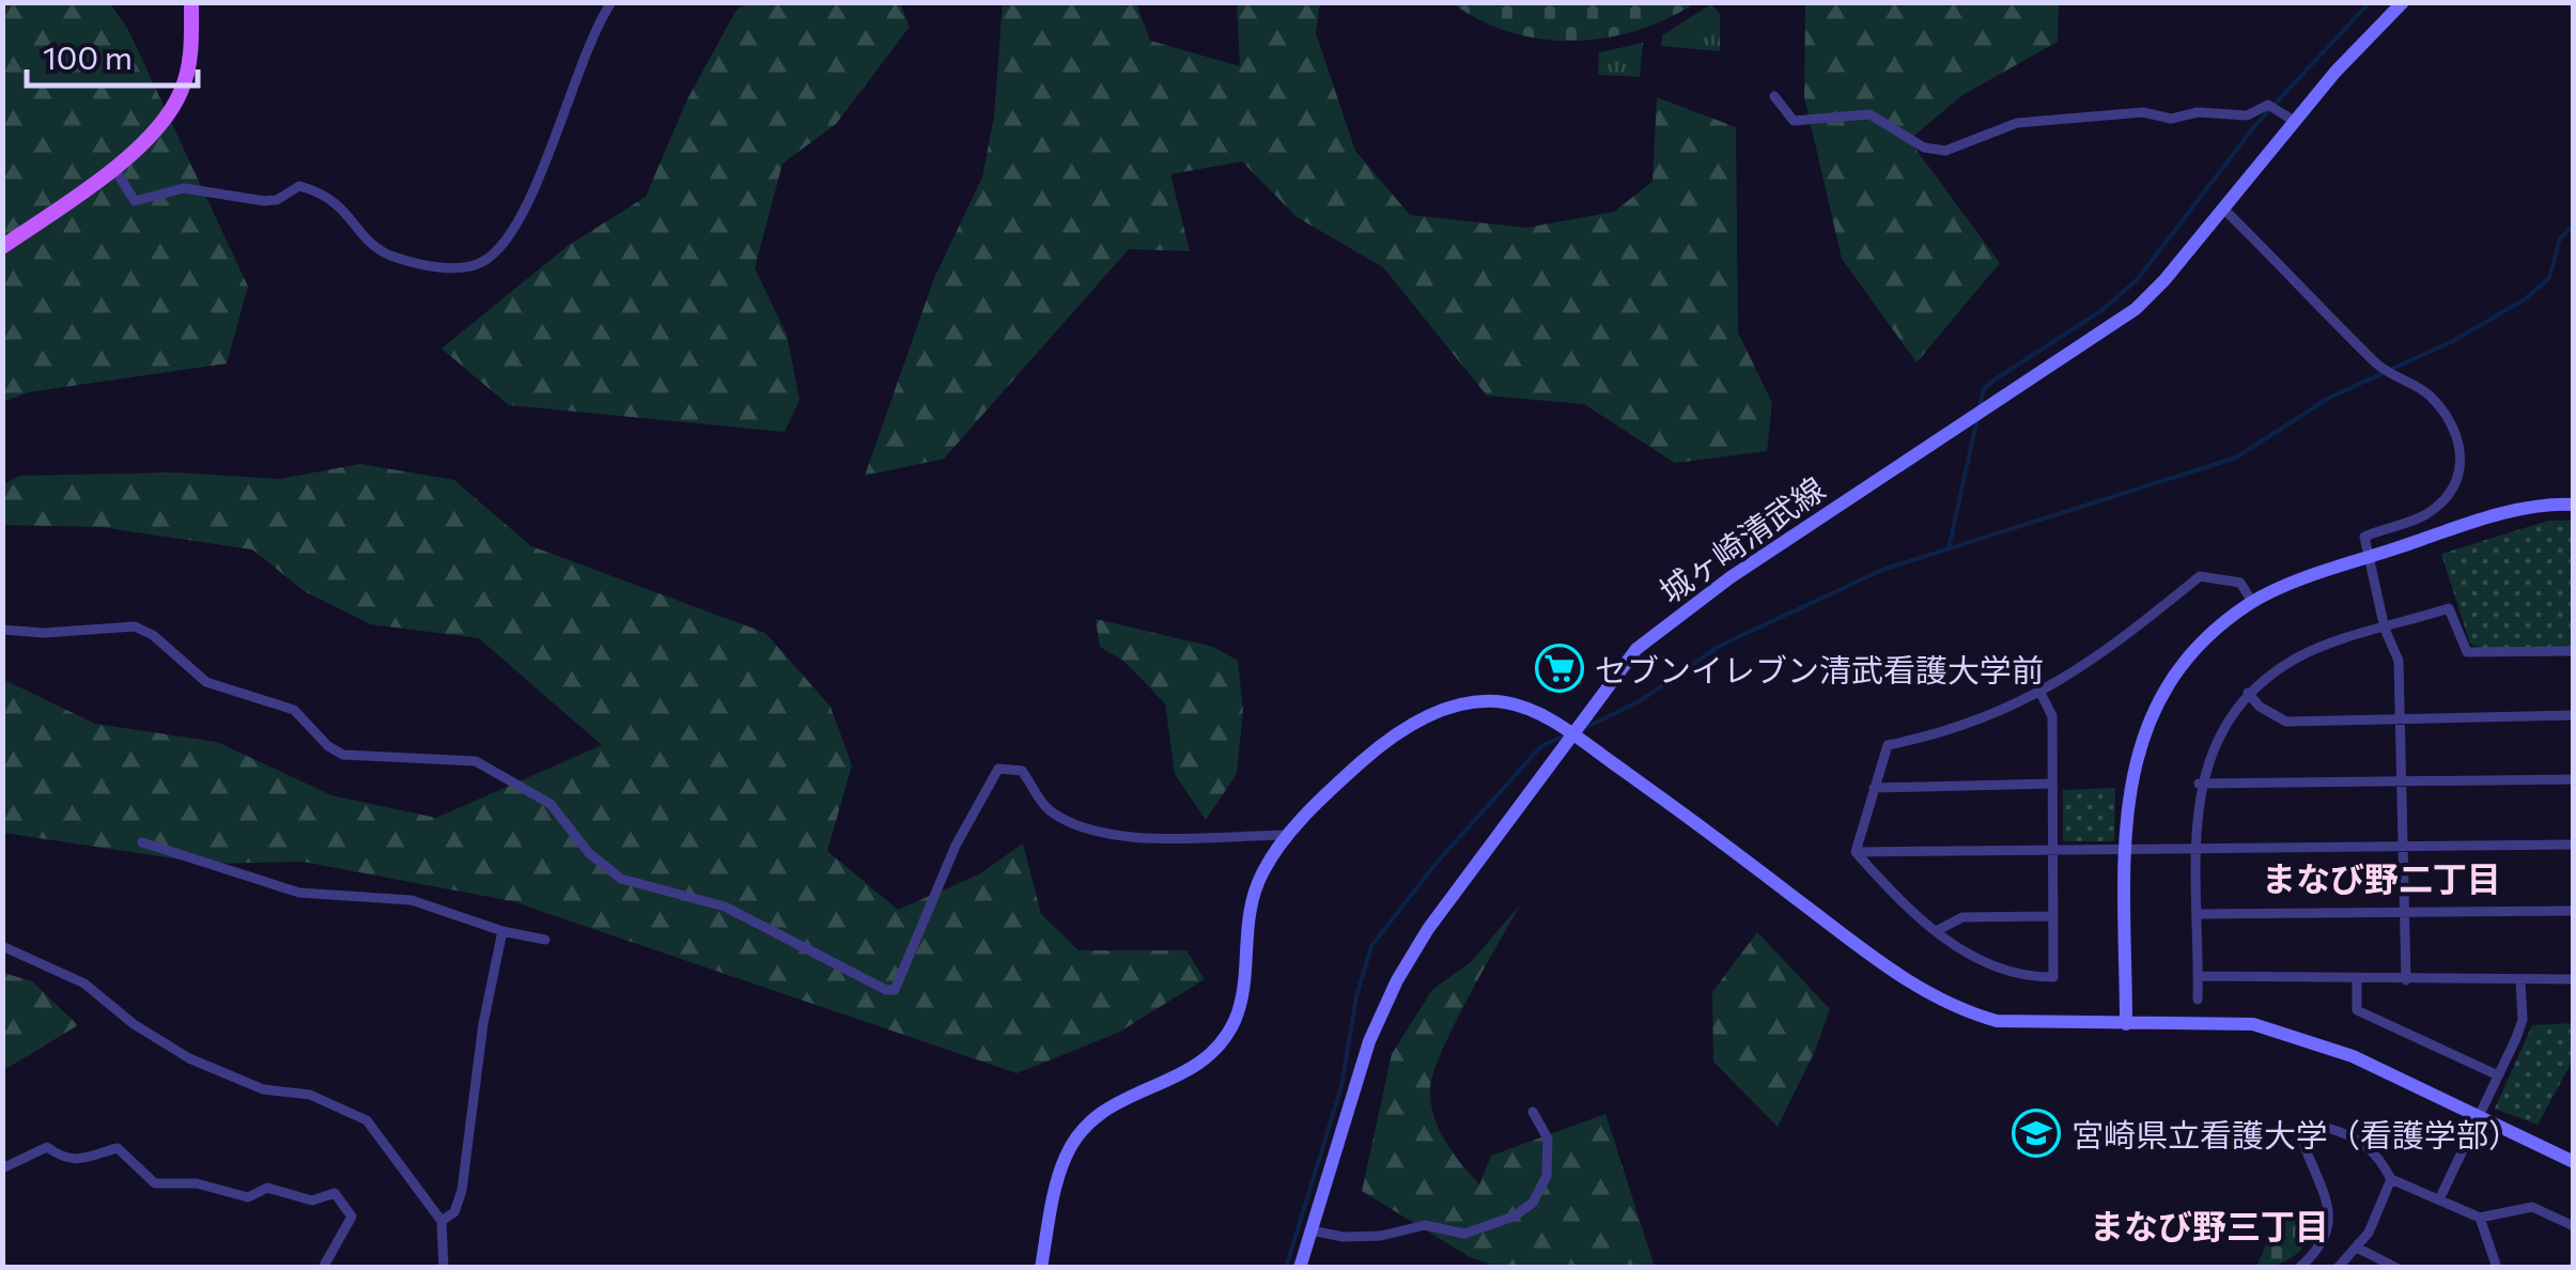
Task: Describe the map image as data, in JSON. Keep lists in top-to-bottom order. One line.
{"streets":{"street":["城ヶ崎清武線"]},"districts":["まなび野二丁目","まなび野三丁目"],"places":{"supermarket":["セブンイレブン清武看護大学前"],"school or university":["宮崎県立看護大学（看護学部）"]},"scale_bar":"100 m"}
